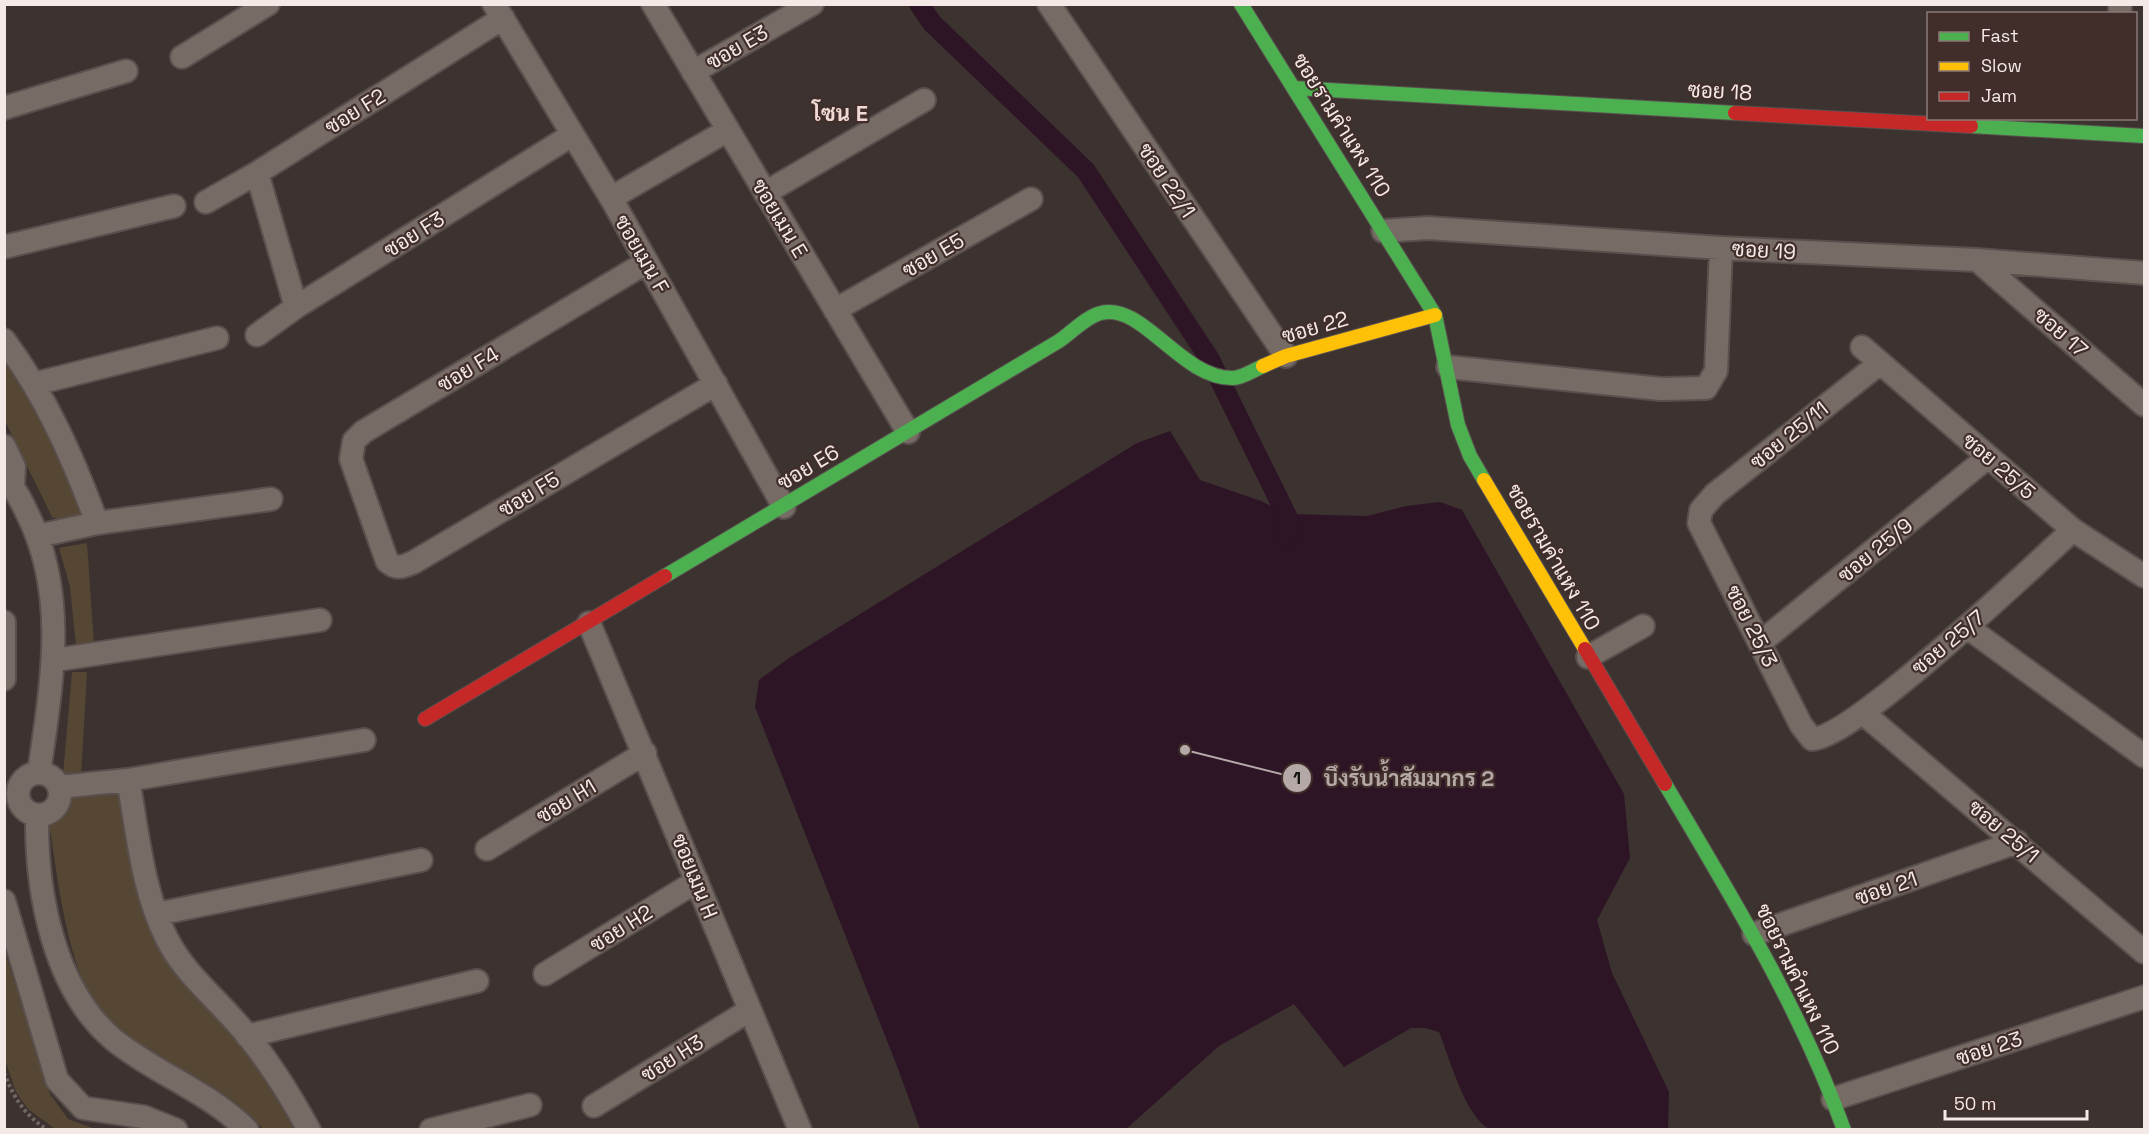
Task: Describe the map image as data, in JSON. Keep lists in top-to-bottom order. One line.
{"streets":{"street":["ซอย E3","ซอย 18","ซอย F2","ซอยรามคำแหง 110","ซอย 22/1","ซอยเมน E","ซอย F3","ซอย 19","ซอยเมน F","ซอย E5","ซอย 22","ซอย 17","ซอย F4","ซอย 25/11","ซอย 25/5","ซอย E6","ซอย F5","ซอย 25/9","ซอย 25/3","ซอย 25/7","ซอย H1","ซอย 25/1","ซอยเมน H","ซอย 21","ซอย H2","ซอย 23","ซอย H3"]},"crossings":[["ซอย E3","ซอยเมน E"],["ซอย 18","ซอยรามคำแหง 110"],["ซอย F2","ซอยเมน F"],["ซอยรามคำแหง 110","ซอย 19"],["ซอยรามคำแหง 110","ซอย 22"],["ซอยรามคำแหง 110","ซอย 21"],["ซอยรามคำแหง 110","ซอย 23"],["ซอย 22/1","ซอย 22"],["ซอยเมน E","ซอย E5"],["ซอยเมน E","ซอย E6"],["ซอย F3","ซอยเมน F"],["ซอย 19","ซอย 17"],["ซอยเมน F","ซอย F4"],["ซอยเมน F","ซอย E6"],["ซอยเมน F","ซอย F5"],["ซอย 22","ซอย E6"],["ซอย F4","ซอย F5"],["ซอย 25/11","ซอย 25/5"],["ซอย 25/11","ซอย 25/3"],["ซอย 25/5","ซอย 25/9"],["ซอย 25/5","ซอย 25/7"],["ซอย E6","ซอยเมน H"],["ซอย 25/9","ซอย 25/3"],["ซอย 25/3","ซอย 25/7"],["ซอย 25/7","ซอย 25/1"],["ซอย H1","ซอยเมน H"],["ซอย 25/1","ซอย 21"],["ซอยเมน H","ซอย H2"],["ซอยเมน H","ซอย H3"]],"districts":["โซน E"],"places":["บึงรับน้ำสัมมากร 2"],"legend":["Fast","Slow","Jam"],"scale_bar":"50 m"}
